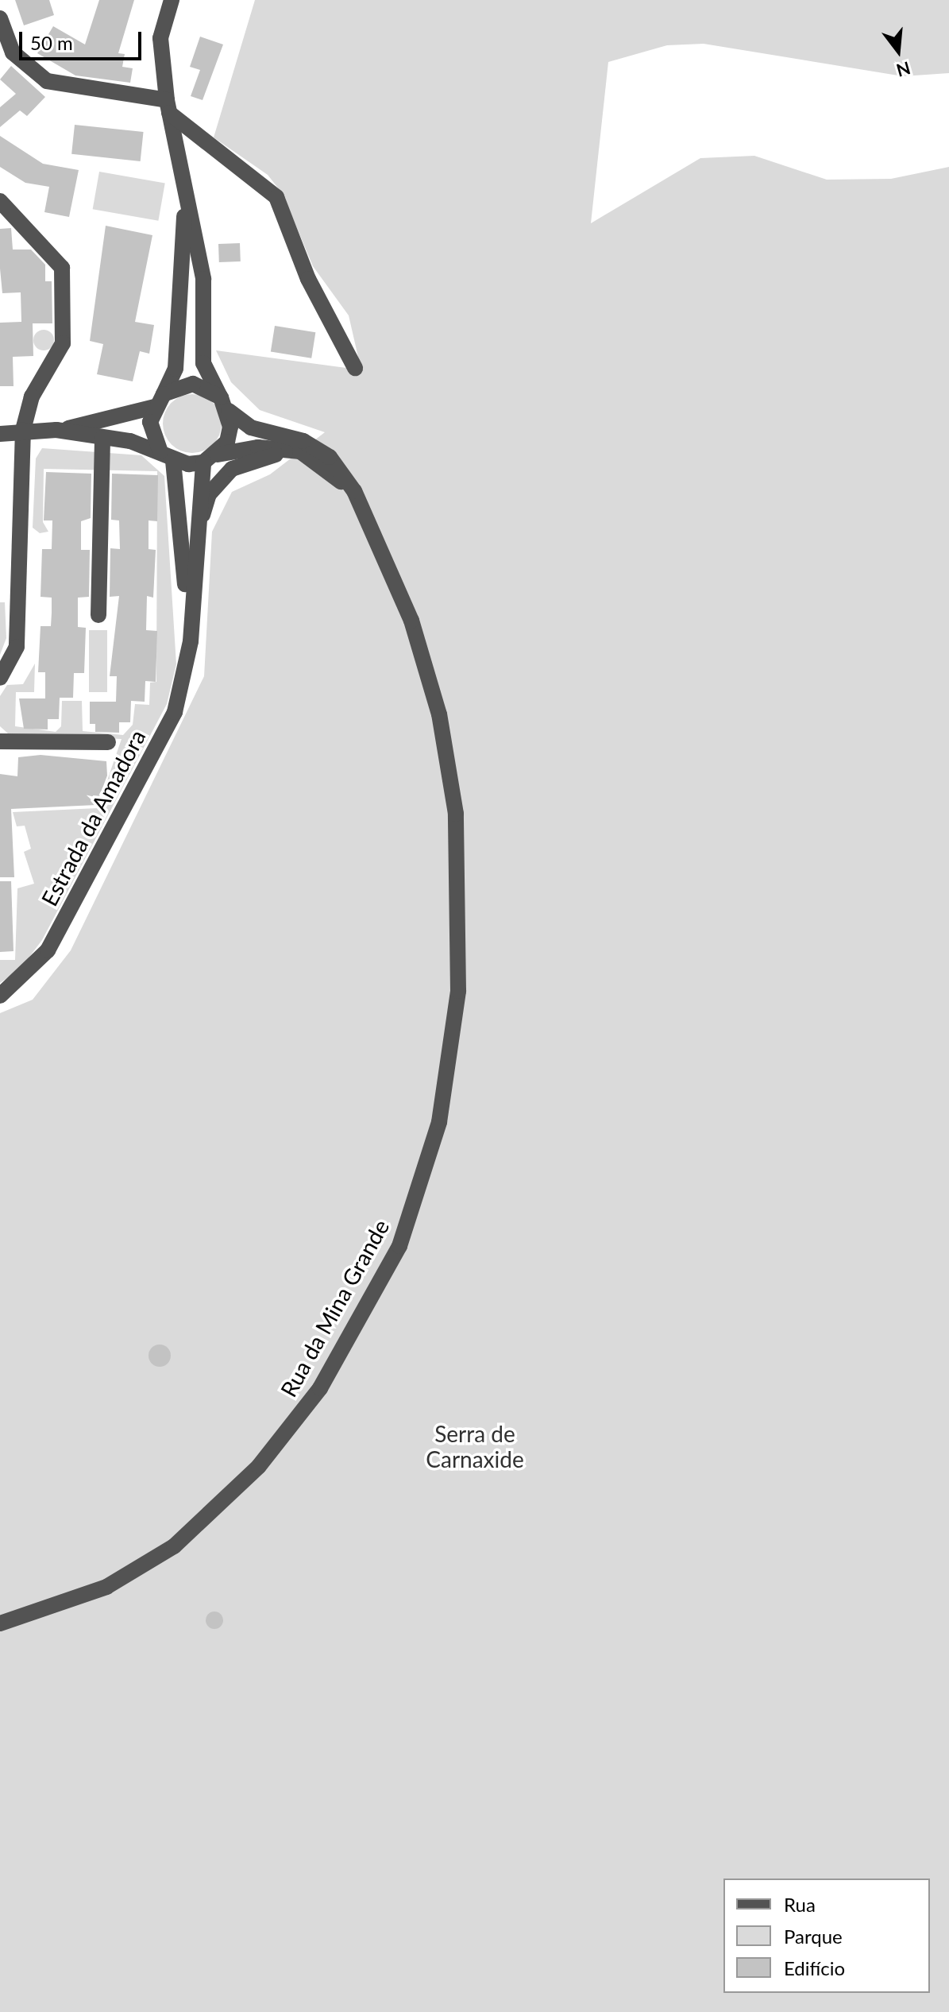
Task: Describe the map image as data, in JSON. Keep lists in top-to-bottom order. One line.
{"streets":{"street":["Estrada da Amadora","Rua da Mina Grande"]},"crossings":[["Estrada da Amadora","Rua da Mina Grande"]],"parks":["Serra de Carnaxide"],"legend":["Rua","Parque","Edifício"],"scale_bar":"50 m","north":"bottom"}
